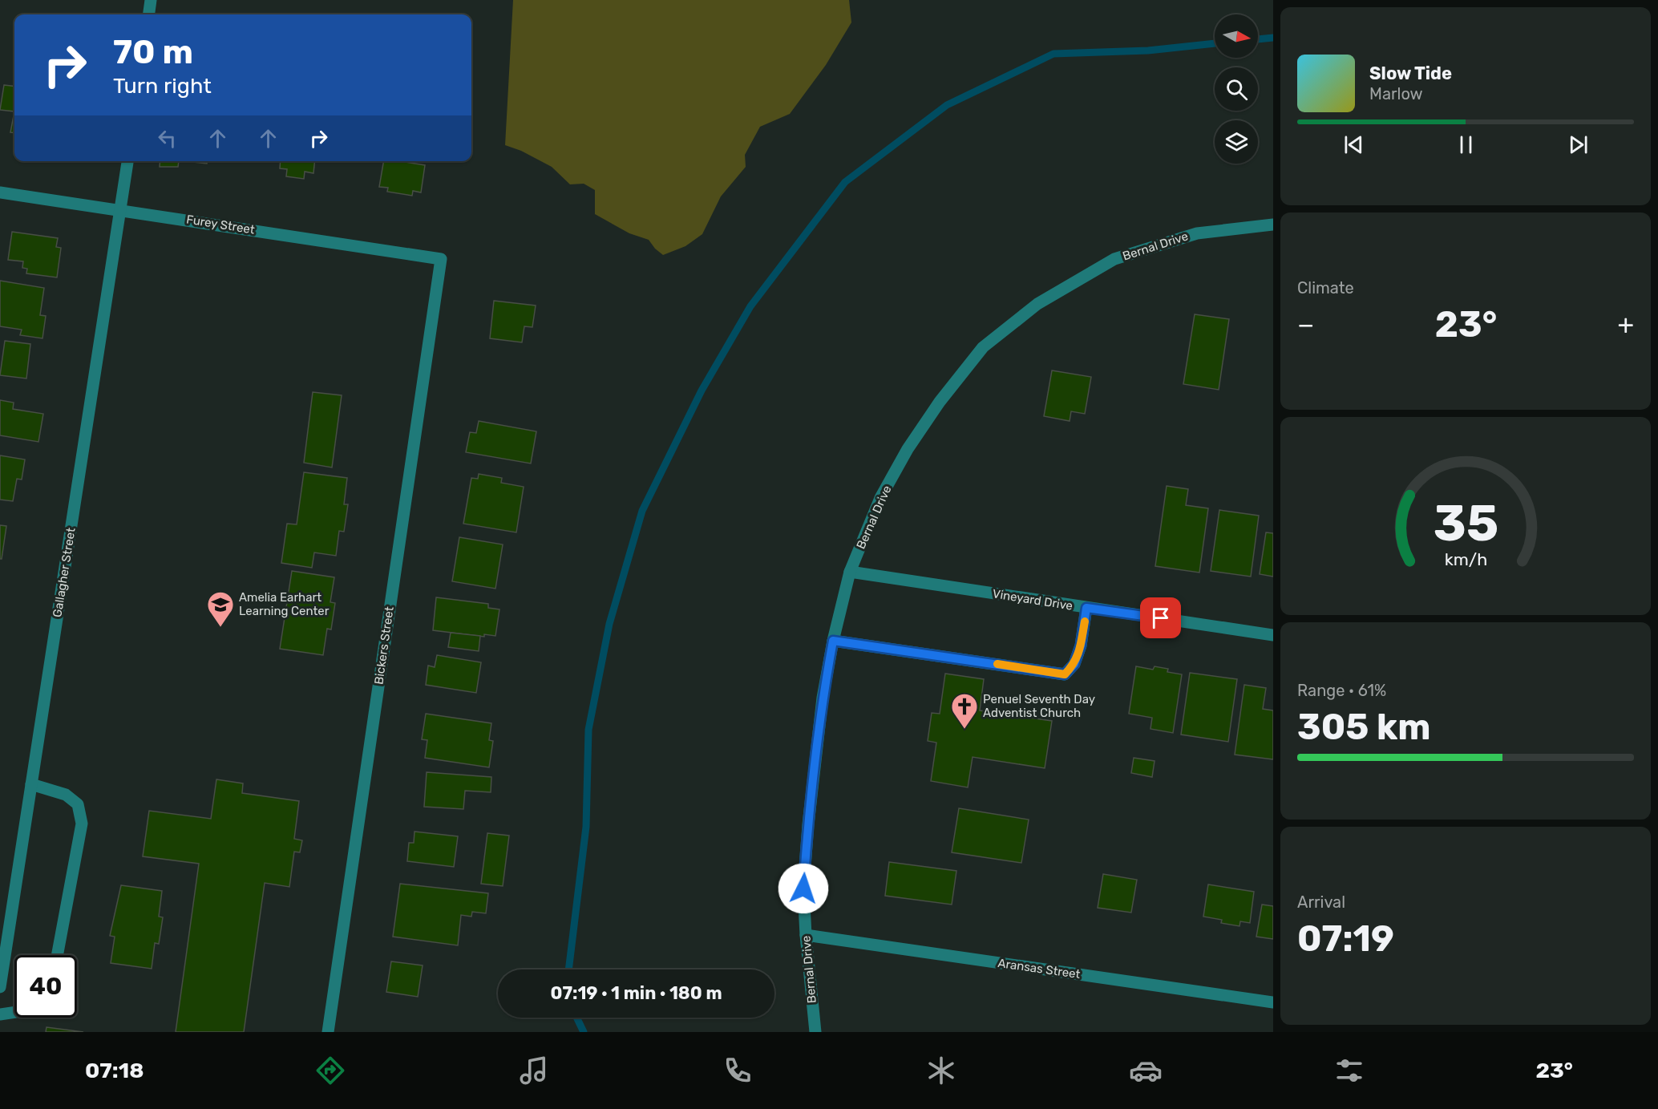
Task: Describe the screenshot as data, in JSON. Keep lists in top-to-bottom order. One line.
{"streets":{"street":["Furey Street","Bernal Drive","Gallagher Street","Vineyard Drive","Bickers Street","Aransas Street"]},"crossings":[["Furey Street","Gallagher Street"],["Furey Street","Bickers Street"],["Bernal Drive","Vineyard Drive"],["Bernal Drive","Aransas Street"]],"places":{"school or university":["Amelia Earhart Learning Center"],"church":["Penuel Seventh Day Adventist Church"]},"north":"right","page":{"turn":["70 m","Turn right"],"song":["Slow Tide","Marlow"],"tile":["Climate",["Range · 61%","305 km"],["Arrival","07:19"]],"heat":["−","23°","+"],"limit":"40","trip":"07:19 · 1 min · 180 m","tabs":["07:18","23°"],"gauge":["35","km/h"]}}
